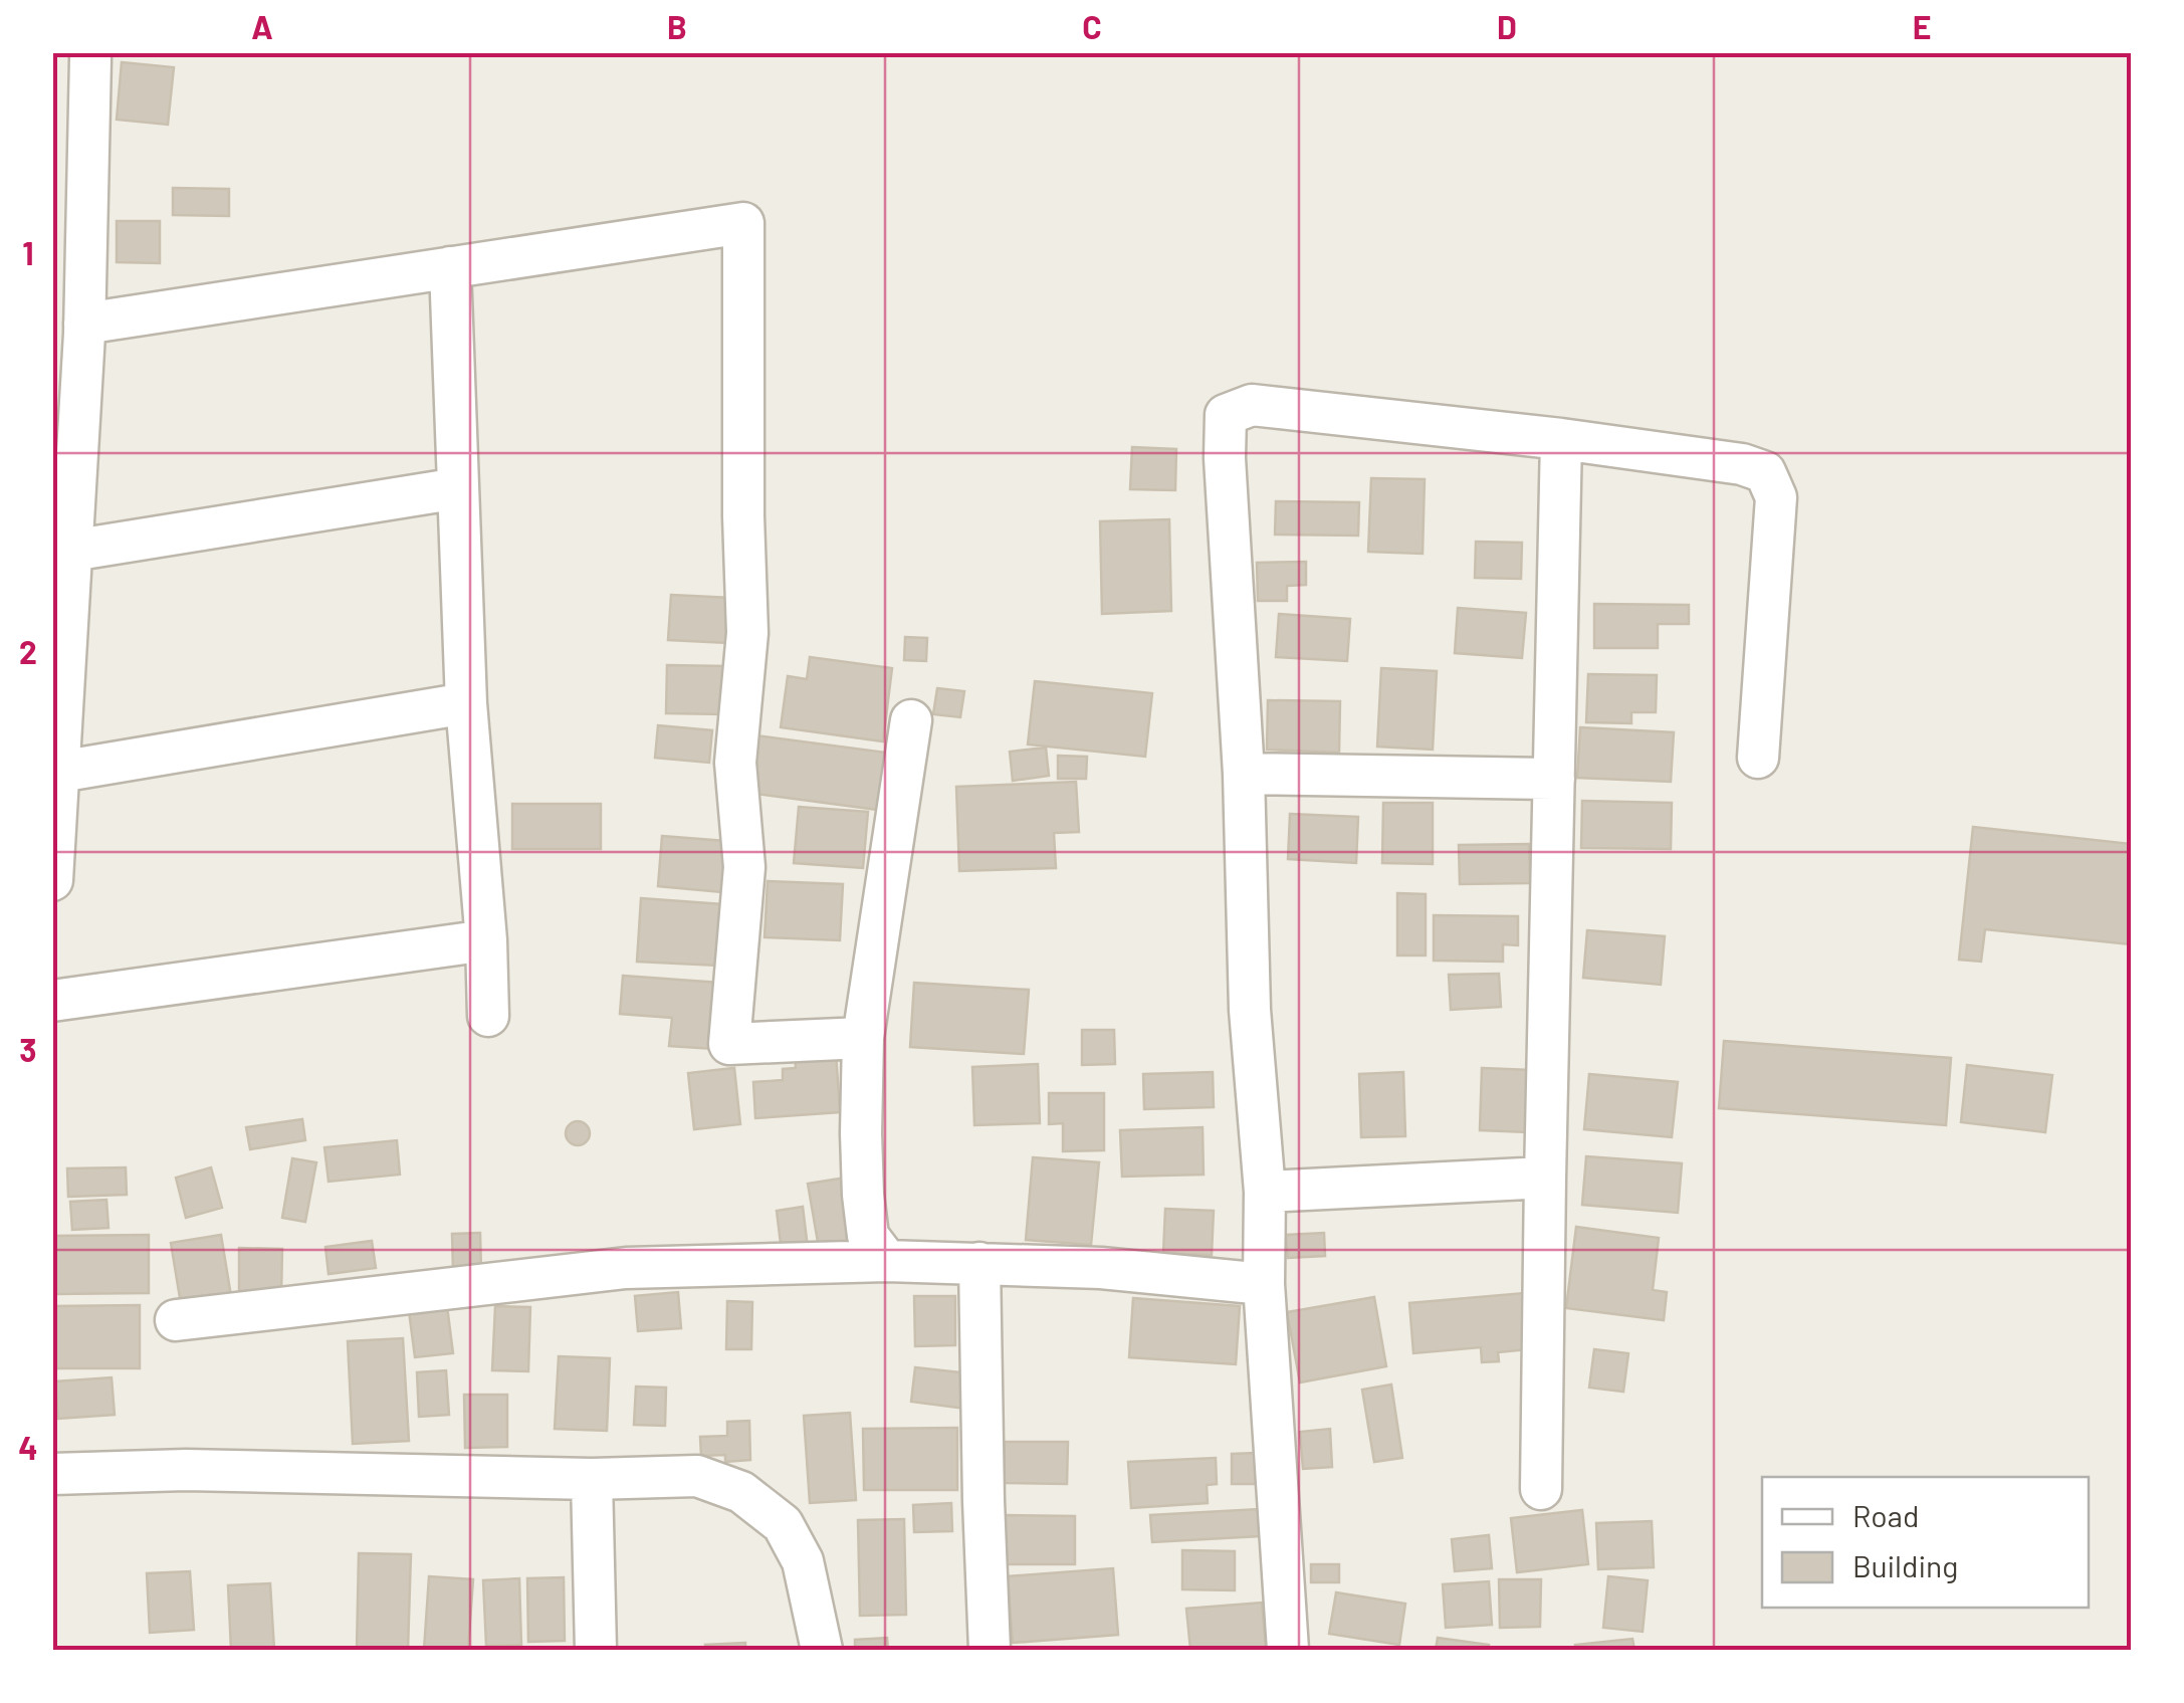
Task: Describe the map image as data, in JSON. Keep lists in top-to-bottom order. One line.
{"legend":["Road","Building"],"grid":{"columns":["A","B","C","D","E"],"rows":["1","2","3","4"]}}
